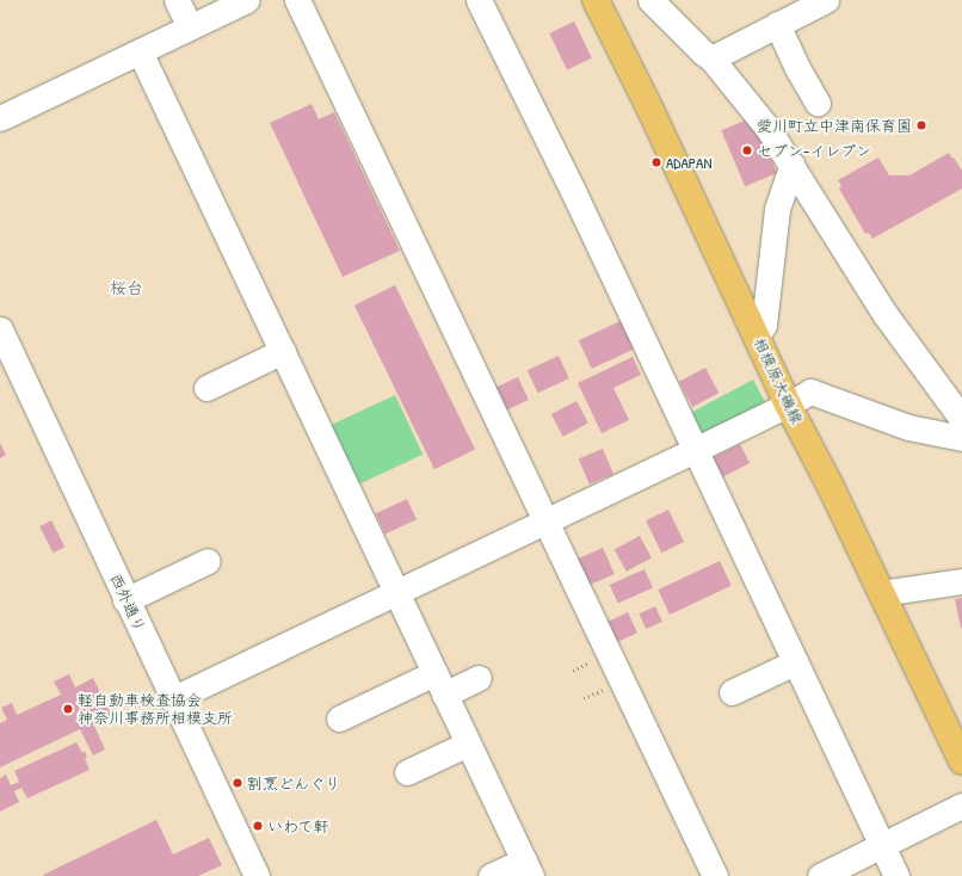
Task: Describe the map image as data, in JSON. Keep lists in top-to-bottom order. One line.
{"streets":{"main road":["相模原大磯線"],"street":["西外通り"]},"districts":["桜台"],"places":["愛川町立中津南保育園","セブン-イレブン","ADAPAN","軽自動車検査協会 神奈川事務所相模支所","割烹どんぐり","いわて軒"]}
